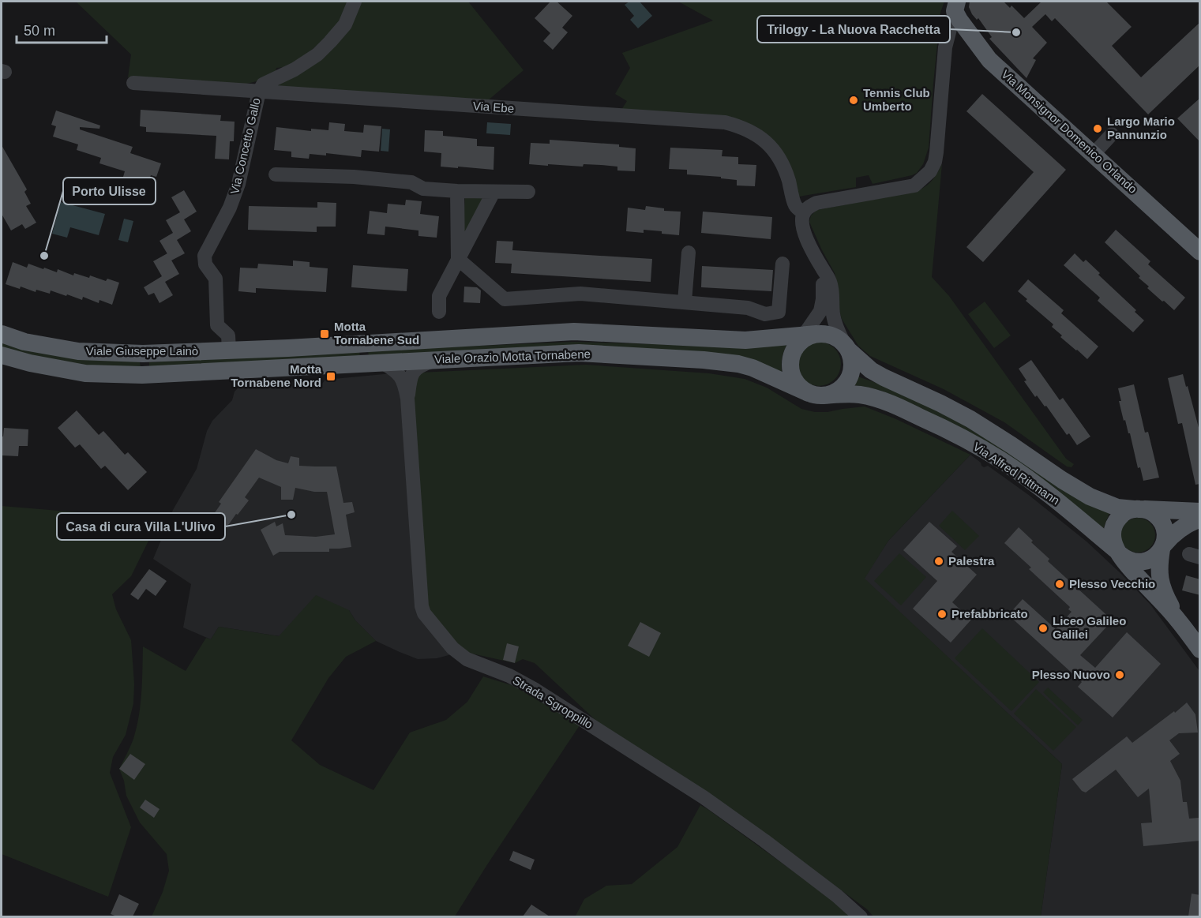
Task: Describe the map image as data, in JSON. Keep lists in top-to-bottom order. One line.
{"streets":{"main road":["Via Monsignor Domenico Orlando","Viale Giuseppe Lainò","Viale Orazio Motta Tornabene","Via Alfred Rittmann"],"street":["Via Ebe","Via Concetto Gallo","Strada Sgroppillo"]},"crossings":[["Via Ebe","Via Concetto Gallo"],["Via Concetto Gallo","Viale Giuseppe Lainò"],["Via Concetto Gallo","Viale Orazio Motta Tornabene"],["Viale Giuseppe Lainò","Viale Orazio Motta Tornabene"],["Viale Orazio Motta Tornabene","Via Alfred Rittmann"]],"places":{"other":["Trilogy - La Nuova Racchetta","Tennis Club Umberto","Largo Mario Pannunzio","Porto Ulisse","Casa di cura Villa L'Ulivo","Palestra","Plesso Vecchio","Prefabbricato","Liceo Galileo Galilei","Plesso Nuovo"],"transit":["Motta Tornabene Sud","Motta Tornabene Nord"]},"scale_bar":"50 m"}
